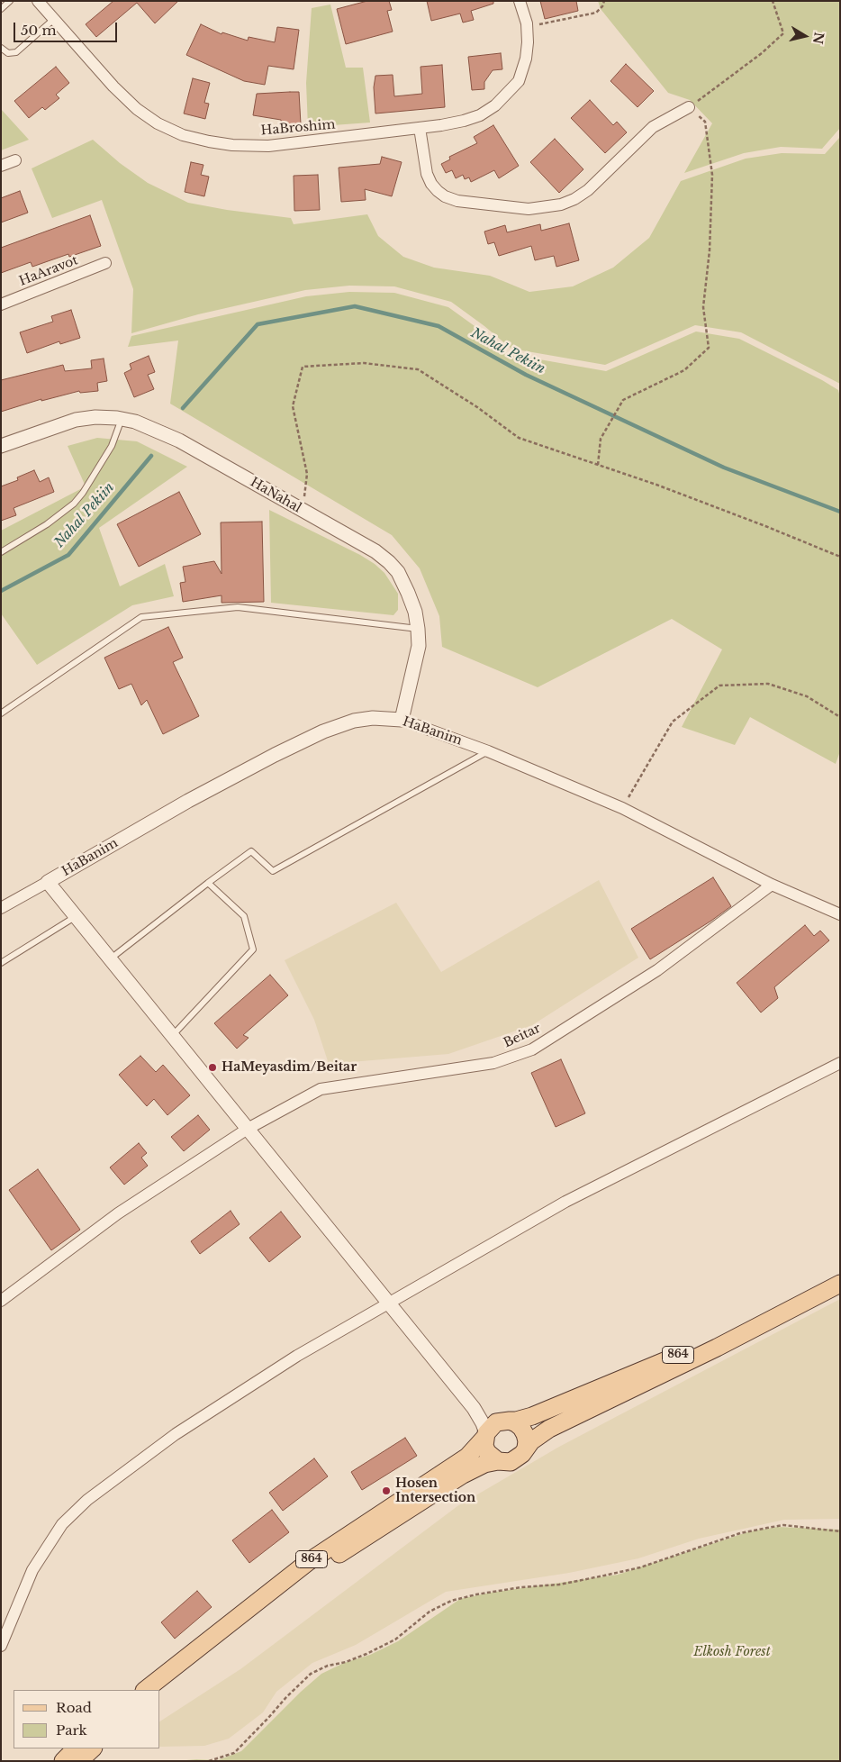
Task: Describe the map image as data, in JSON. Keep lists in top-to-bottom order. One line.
{"streets":{"main road":["864"],"street":["HaBroshim","HaAravot","HaNahal","HaBanim","Beitar"]},"crossings":[["HaNahal","HaBanim"],["HaBanim","Beitar"]],"water":["Nahal Pekiin"],"parks":["Elkosh Forest"],"places":["HaMeyasdim/Beitar","Hosen Intersection"],"legend":["Road","Park"],"scale_bar":"50 m","north":"right"}
